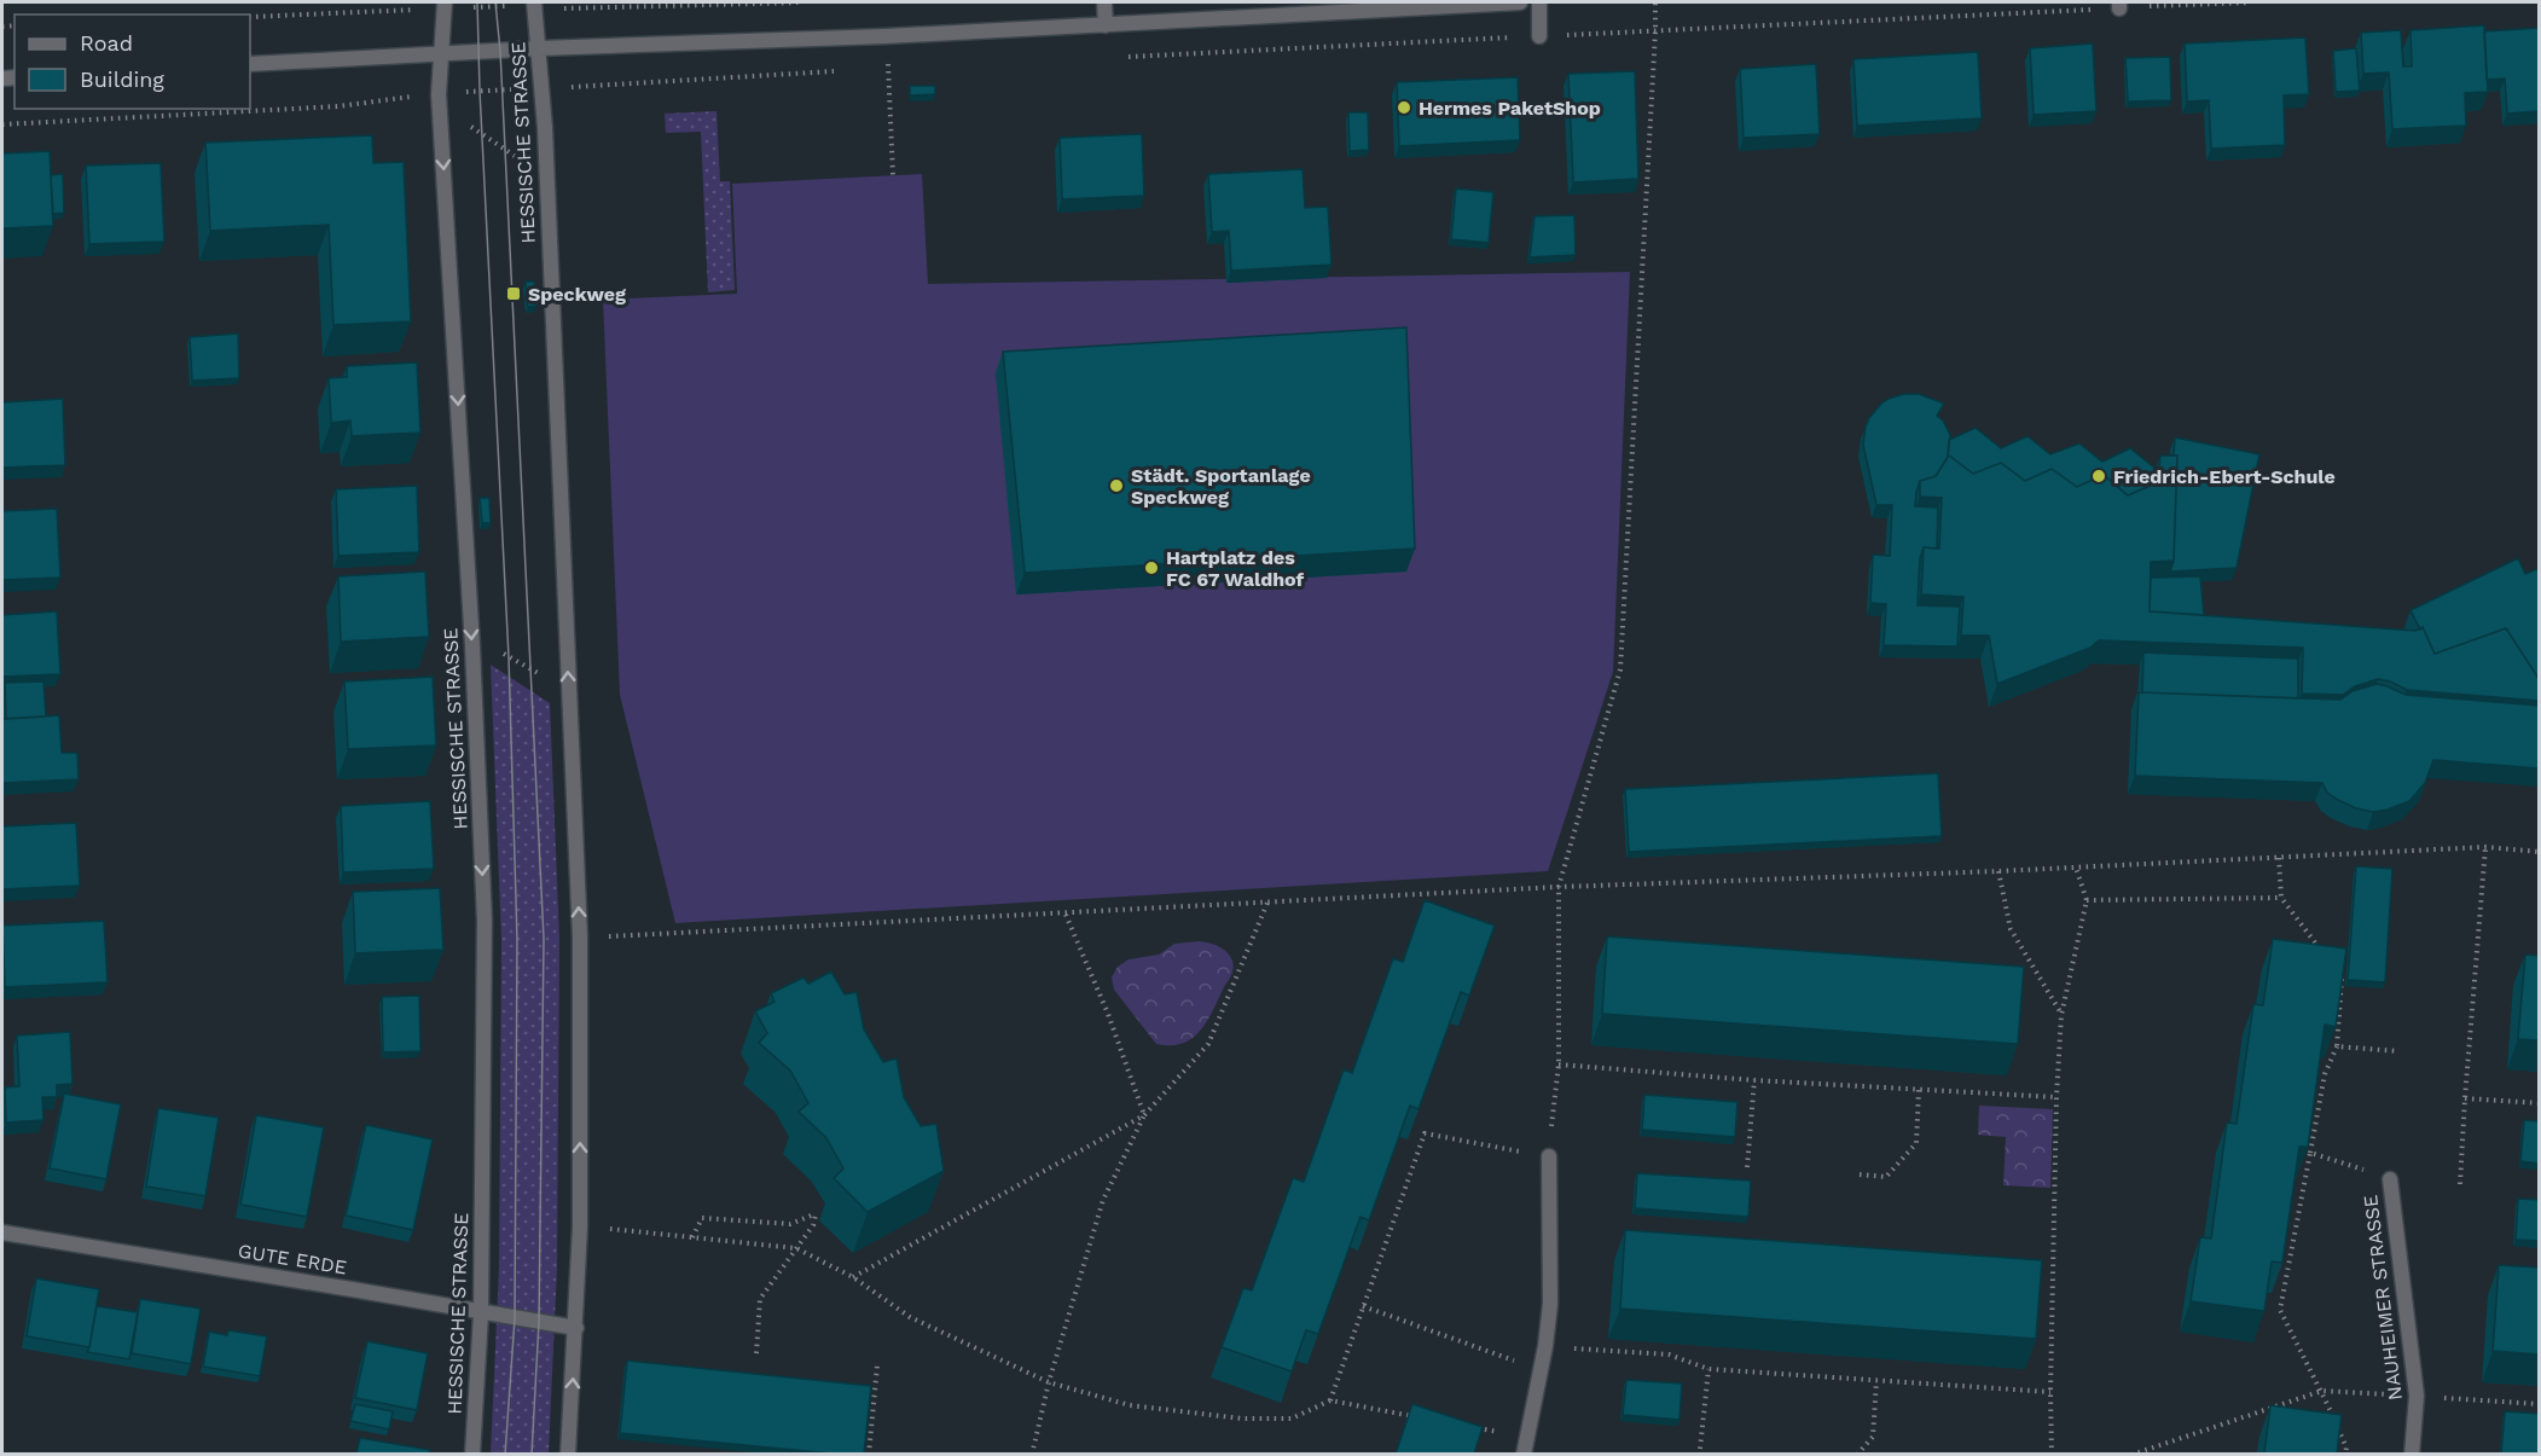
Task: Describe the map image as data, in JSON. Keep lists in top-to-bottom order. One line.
{"streets":{"street":["HESSISCHE STRASSE","GUTE ERDE","NAUHEIMER STRASSE"]},"crossings":[["HESSISCHE STRASSE","GUTE ERDE"]],"places":{"other":["Hermes PaketShop","Friedrich-Ebert-Schule","Städt. Sportanlage Speckweg","Hartplatz des FC 67 Waldhof"],"transit":["Speckweg"]},"legend":["Road","Building"]}
